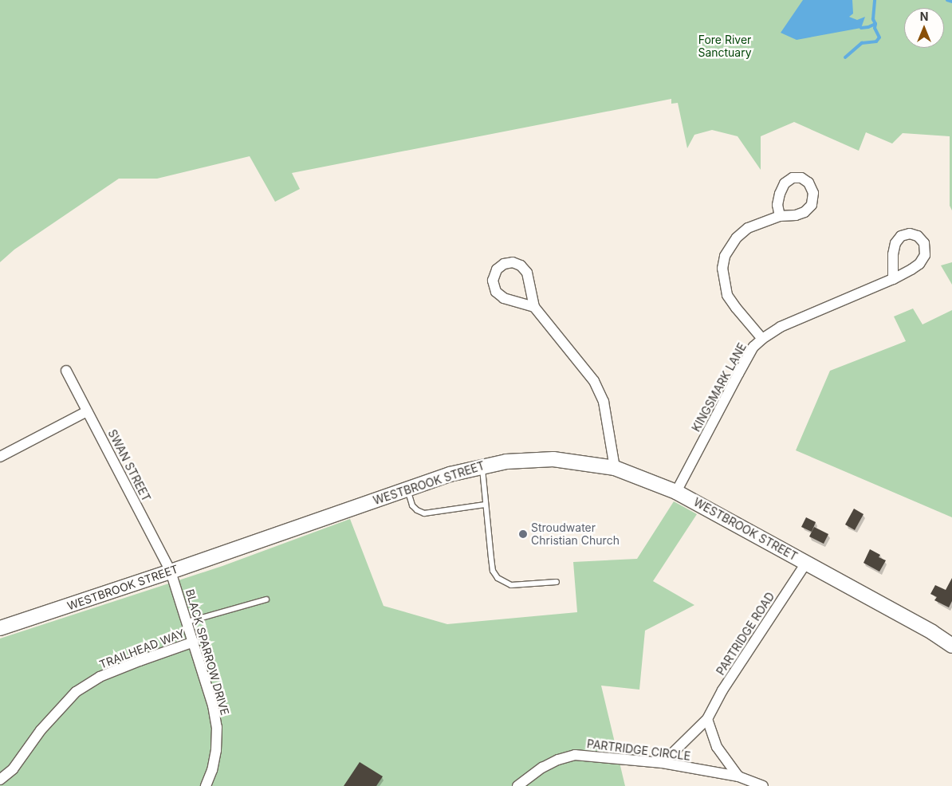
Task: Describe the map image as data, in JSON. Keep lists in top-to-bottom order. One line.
{"streets":{"main road":["WESTBROOK STREET"],"street":["KINGSMARK LANE","SWAN STREET","PARTRIDGE ROAD","TRAILHEAD WAY","BLACK SPARROW DRIVE","PARTRIDGE CIRCLE"]},"crossings":[["KINGSMARK LANE","WESTBROOK STREET"],["SWAN STREET","WESTBROOK STREET"],["SWAN STREET","BLACK SPARROW DRIVE"],["WESTBROOK STREET","PARTRIDGE ROAD"],["WESTBROOK STREET","BLACK SPARROW DRIVE"],["PARTRIDGE ROAD","PARTRIDGE CIRCLE"],["TRAILHEAD WAY","BLACK SPARROW DRIVE"]],"parks":["Fore River Sanctuary"],"places":["Stroudwater Christian Church"],"north":"top"}
